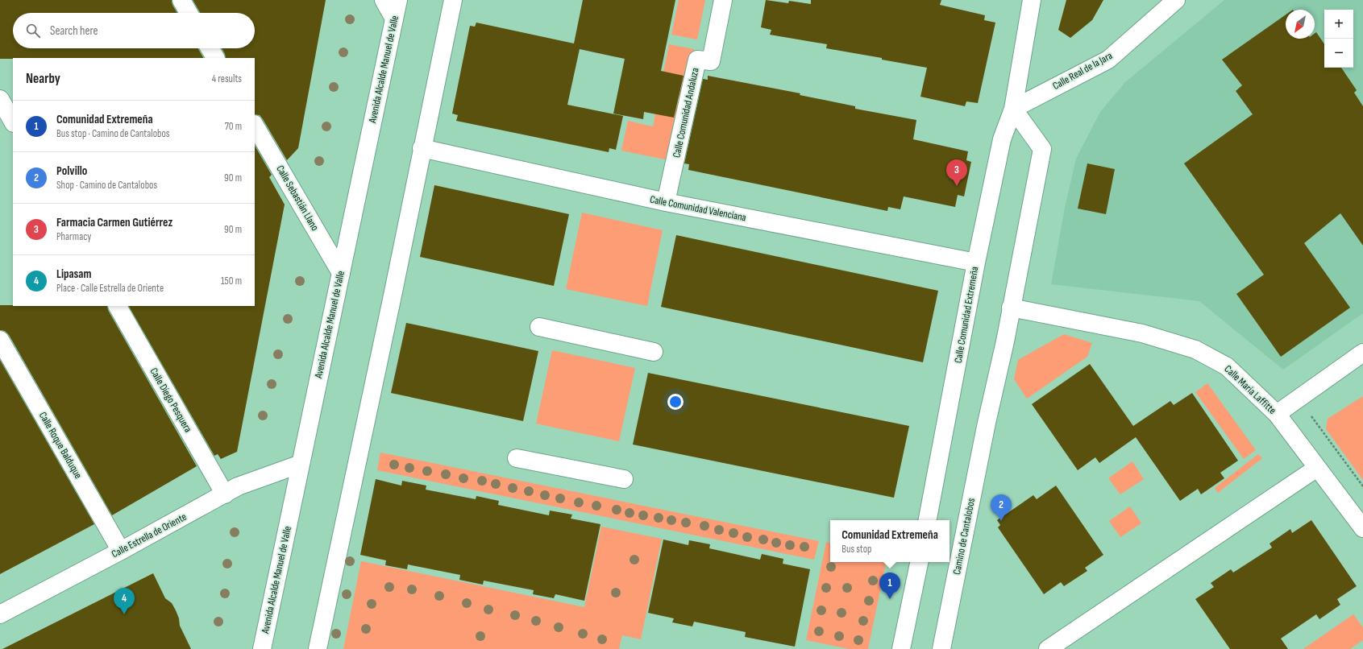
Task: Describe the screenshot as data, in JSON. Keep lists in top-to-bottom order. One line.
{"streets":{"street":["Avenida Alcalde Manuel de Valle","Calle Real de la Jara","Calle Comunidad Andaluza","Calle Sebastián Llano","Calle Comunidad Valenciana","Calle Comunidad Extremeña","Calle María Laffitte","Calle Diego Pesquera","Calle Roque Balduque","Calle Estrella de Oriente","Camino de Cantalobos"]},"crossings":[["Avenida Alcalde Manuel de Valle","Calle Sebastián Llano"],["Avenida Alcalde Manuel de Valle","Calle Estrella de Oriente"],["Calle Real de la Jara","Calle Comunidad Extremeña"],["Calle Comunidad Andaluza","Calle Comunidad Valenciana"],["Calle Comunidad Valenciana","Calle Comunidad Extremeña"],["Calle María Laffitte","Camino de Cantalobos"],["Calle Diego Pesquera","Calle Estrella de Oriente"],["Calle Roque Balduque","Calle Estrella de Oriente"]],"north":"bottom left","page":{"map_buttons":["+","−"],"search":"Search here","heading":["Nearby","4 results"],"list":[{"mark":"1","name":"Comunidad Extremeña","note":"Bus stop · Camino de Cantalobos","value":"70 m"},{"mark":"2","name":"Polvillo","note":"Shop · Camino de Cantalobos","value":"90 m"},{"mark":"3","name":"Farmacia Carmen Gutiérrez","note":"Pharmacy","value":"90 m"},{"mark":"4","name":"Lipasam","note":"Place · Calle Estrella de Oriente","value":"150 m"}],"pins":["3","2","1","4"],"popup":["Comunidad Extremeña","Bus stop"]}}
